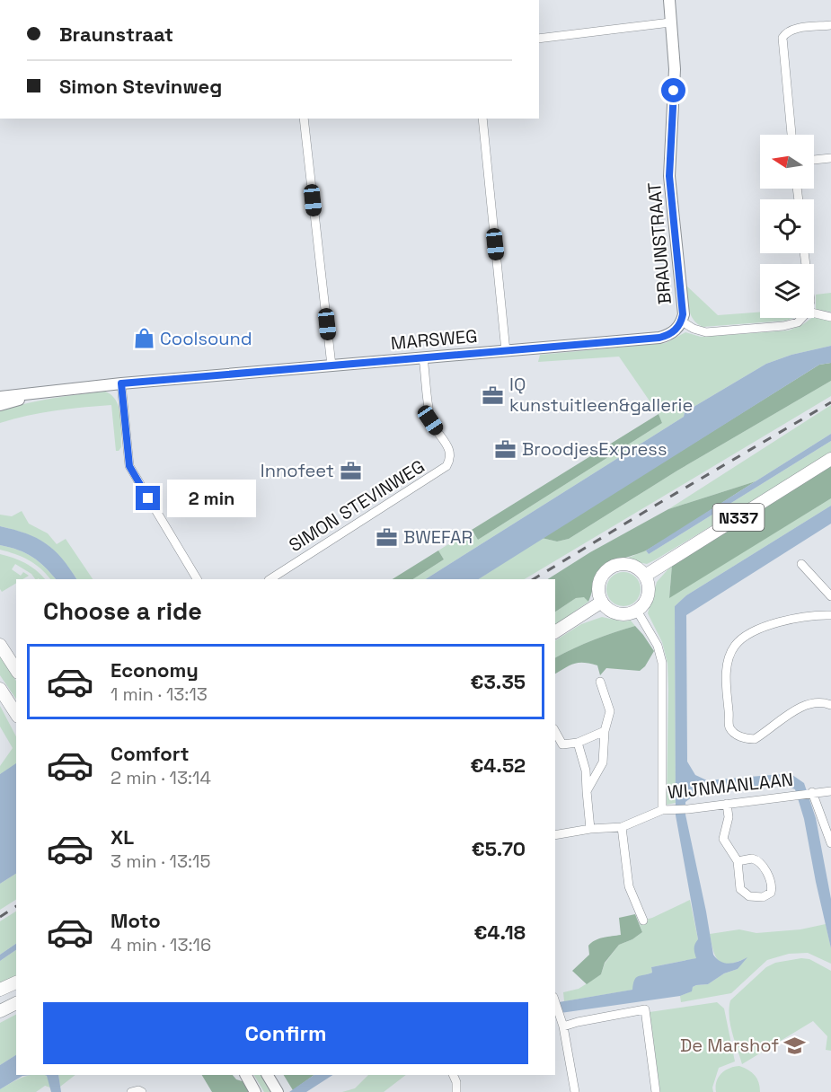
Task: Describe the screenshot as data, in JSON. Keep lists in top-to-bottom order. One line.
{"streets":{"main road":["N337"],"street":["BRAUNSTRAAT","MARSWEG","SIMON STEVINWEG","WIJNMANLAAN"]},"crossings":[["BRAUNSTRAAT","MARSWEG"],["MARSWEG","SIMON STEVINWEG"]],"places":{"shop":["Coolsound"],"office":["IQ kunstuitleen&gallerie","BroodjesExpress","Innofeet","BWEFAR"],"school or university":["De Marshof"]},"north":"left","page":{"banner":["Braunstraat","Simon Stevinweg"],"bubble":"2 min","heading":"Choose a ride","list":[{"name":"Economy","note":"1 min · 13:13","value":"€3.35"},{"name":"Comfort","note":"2 min · 13:14","value":"€4.52"},{"name":"XL","note":"3 min · 13:15","value":"€5.70"},{"name":"Moto","note":"4 min · 13:16","value":"€4.18"}],"buttons":"Confirm"}}
